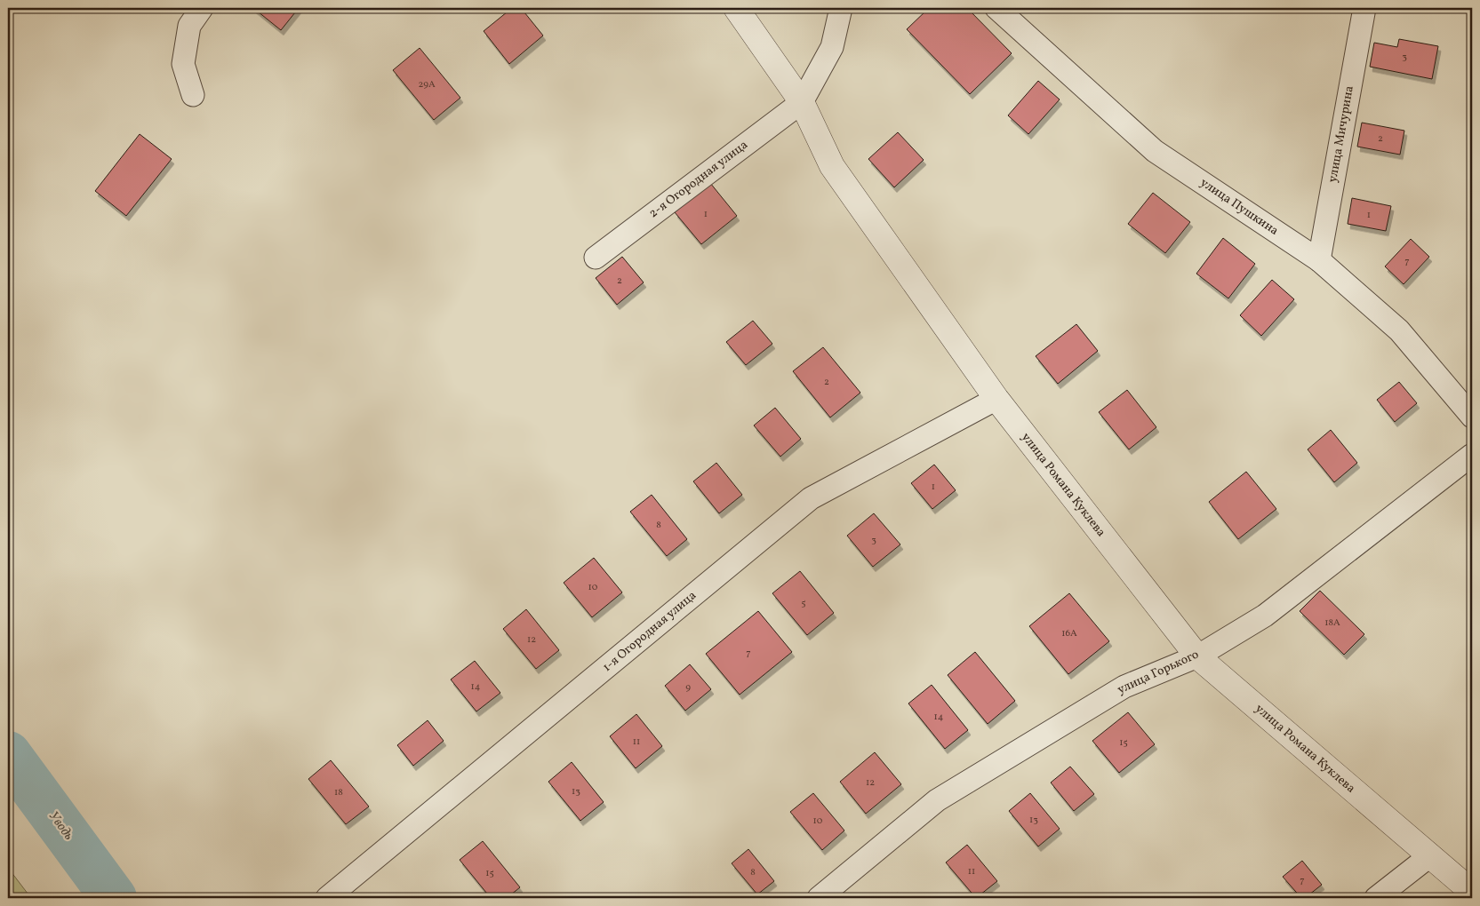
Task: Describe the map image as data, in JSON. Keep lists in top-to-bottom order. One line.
{"streets":{"street":["улица Мичурина","2-я Огородная улица","улица Пушкина","улица Романа Куклева","1-я Огородная улица","улица Горького"]},"crossings":[["улица Мичурина","улица Пушкина"],["2-я Огородная улица","улица Романа Куклева"],["улица Романа Куклева","1-я Огородная улица"],["улица Романа Куклева","улица Горького"]],"water":["Уводь"],"house_numbers":["3","29А","2","1","1","7","2","2","1","8","3","10","5","18А","16А","12","7","14","9","14","11","15","12","13","18","13","10","11","8","15","7"]}
